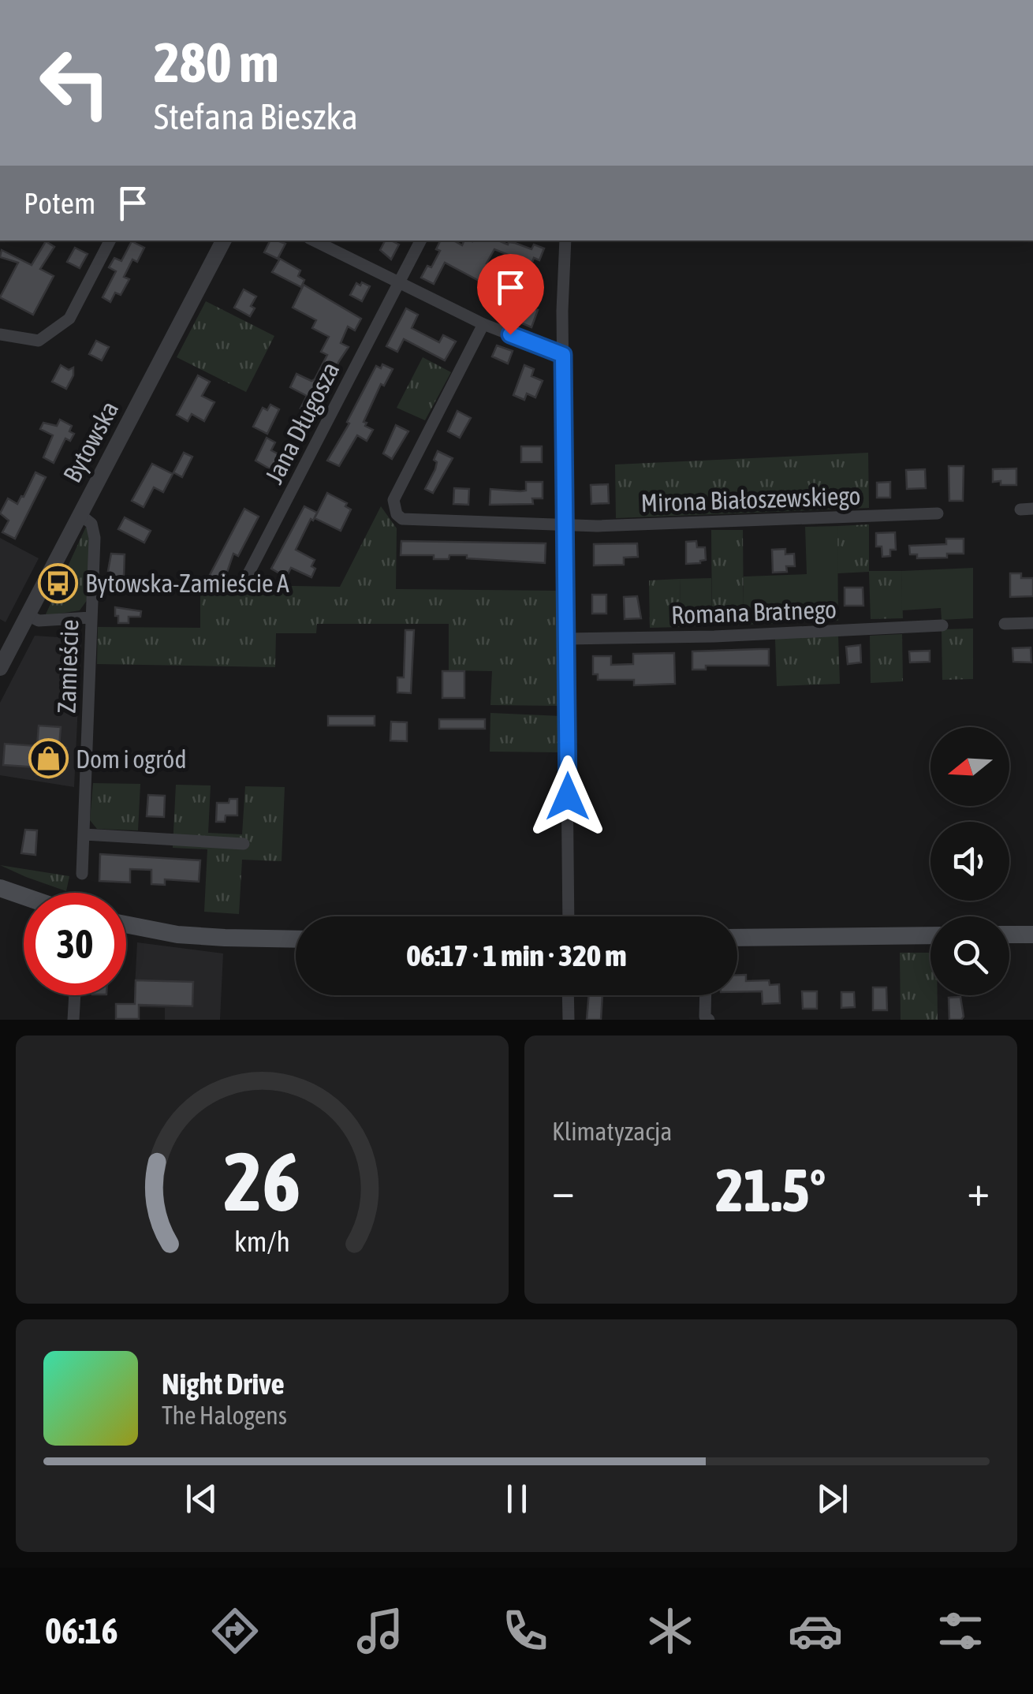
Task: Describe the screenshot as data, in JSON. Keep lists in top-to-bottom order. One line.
{"streets":{"street":["Jana Długosza","Bytowska","Mirona Białoszewskiego","Romana Bratnego","Zamieście"]},"crossings":[["Bytowska","Zamieście"]],"places":{"bus stop":["Bytowska-Zamieście A"],"shop":["Dom i ogród"]},"north":"left","page":{"turn":["280 m","Stefana Bieszka"],"then":"Potem","limit":"30","trip":"06:17 · 1 min · 320 m","tile":"Klimatyzacja","heat":["−","21.5°","+"],"song":["Night Drive","The Halogens"],"tabs":"06:16","gauge":["26","km/h"]}}
